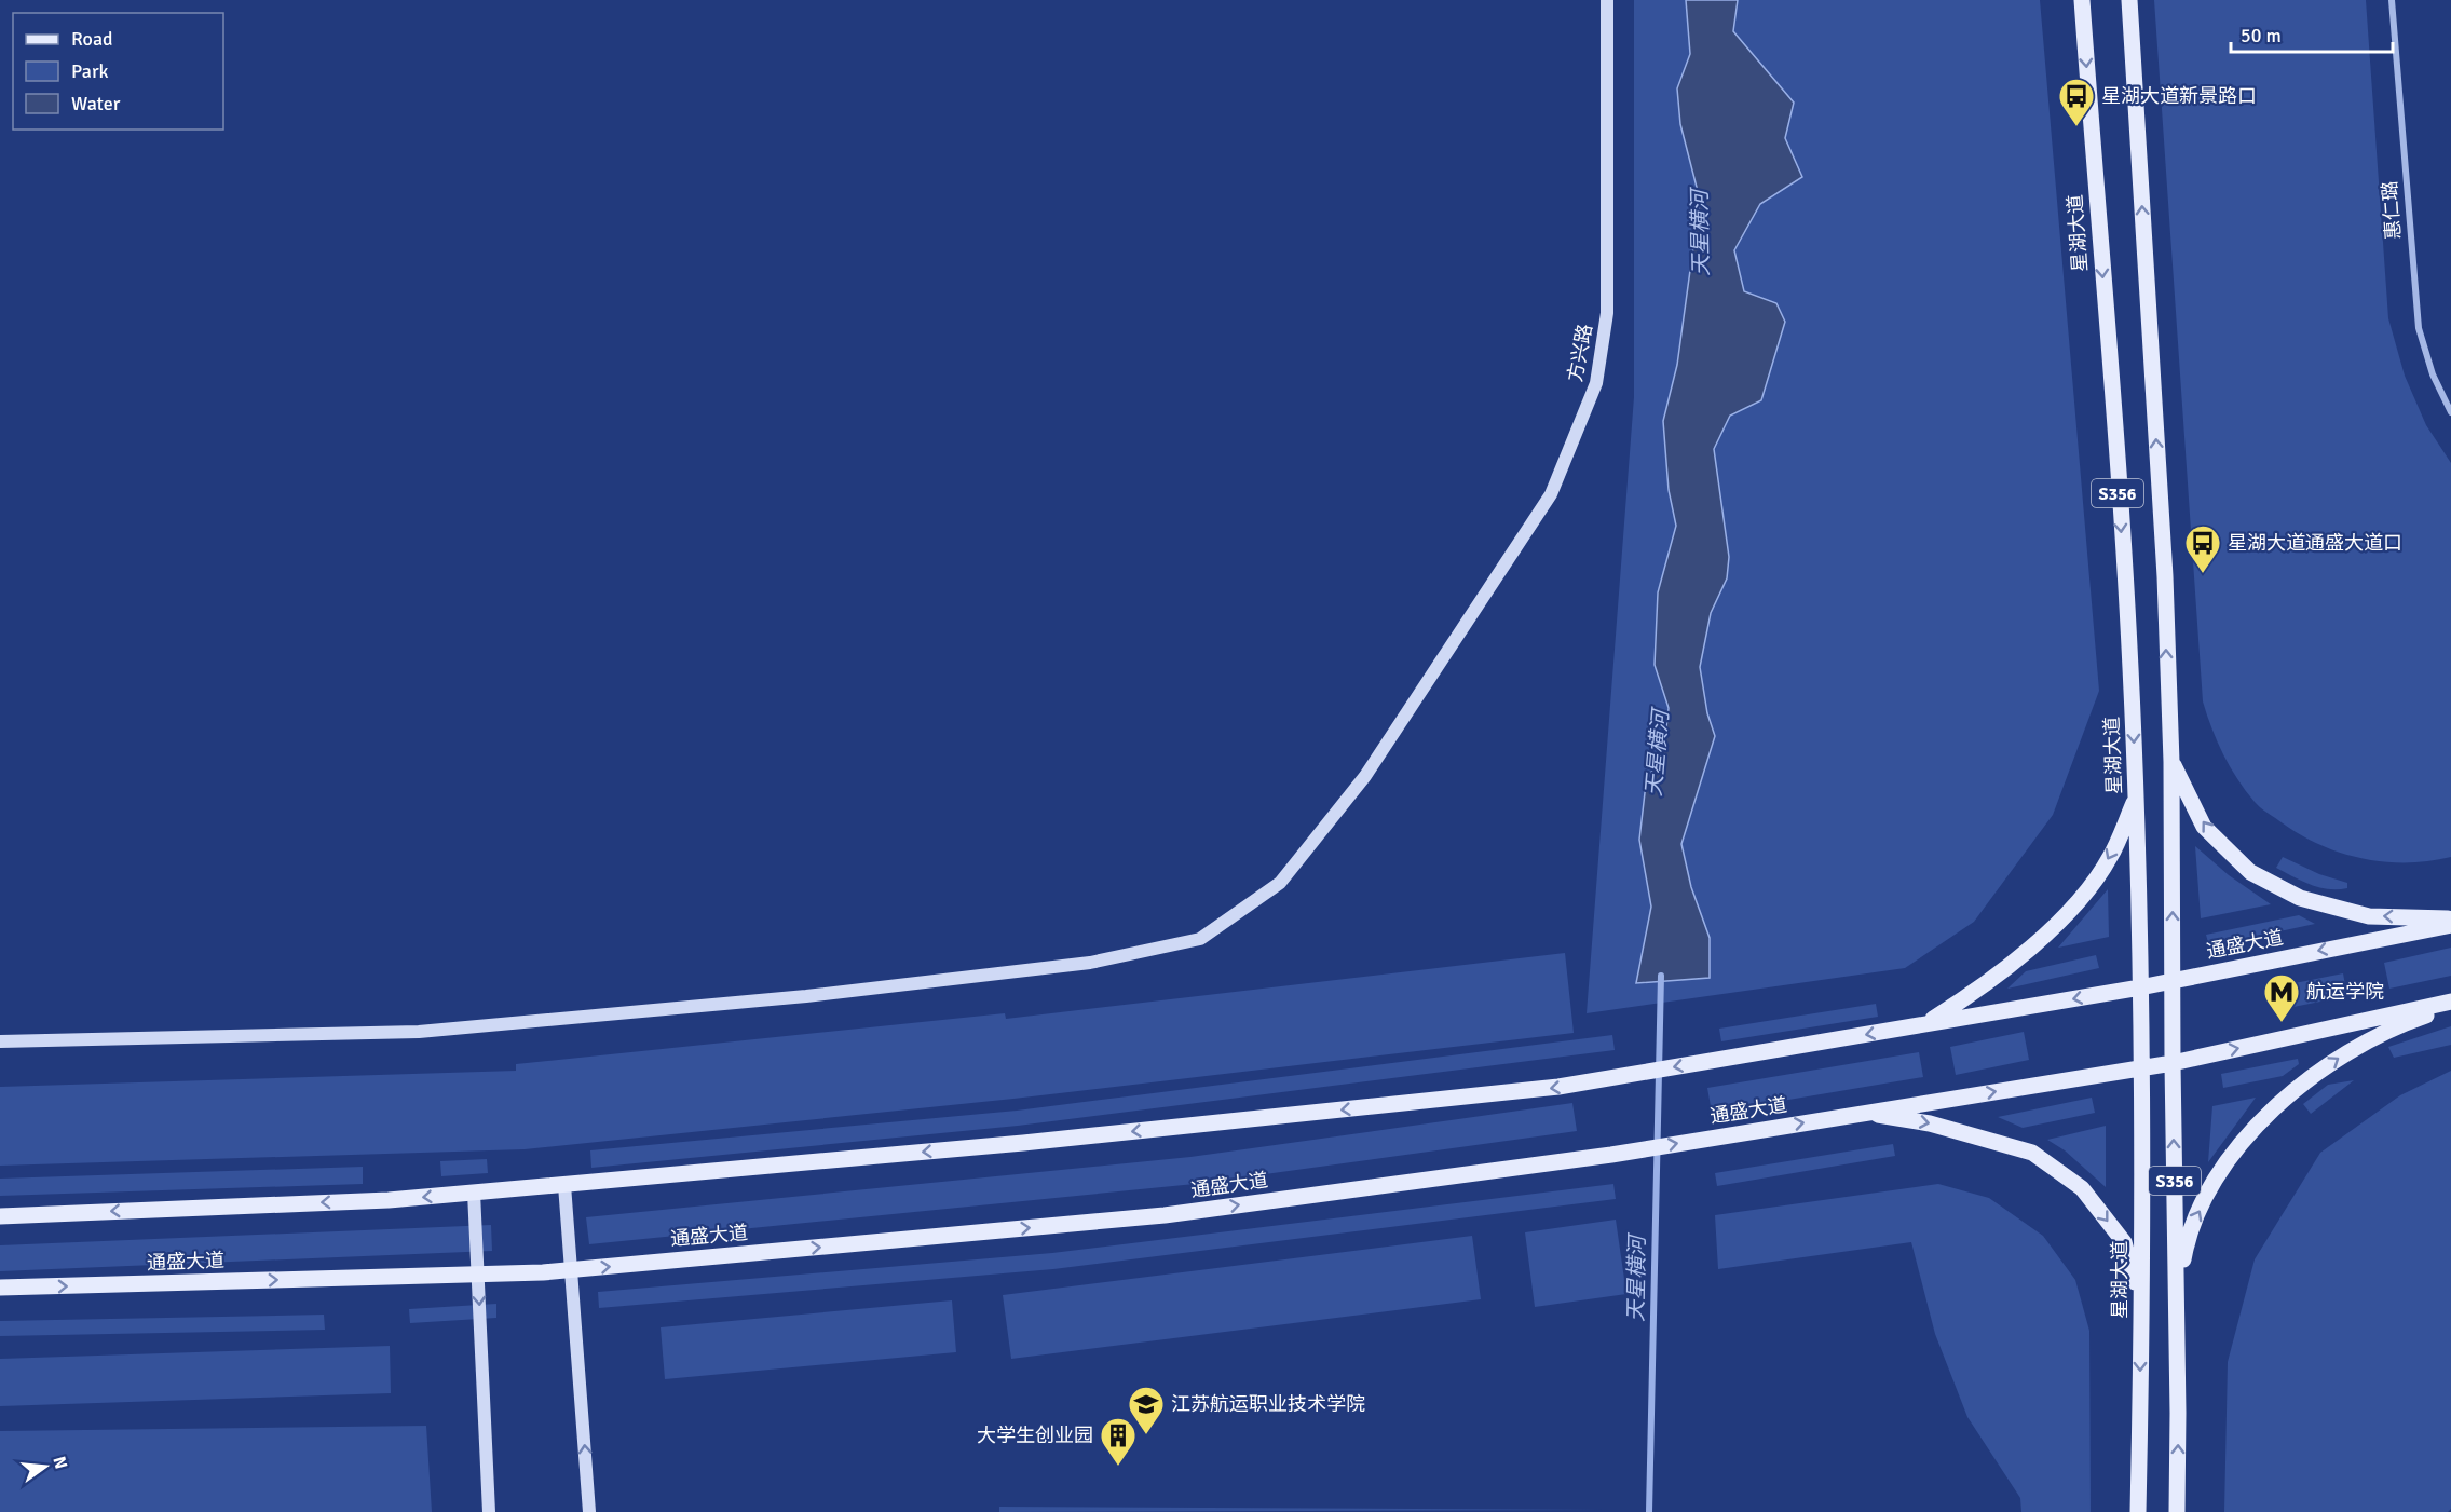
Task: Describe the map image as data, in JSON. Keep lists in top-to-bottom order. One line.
{"streets":{"main road":["星湖大道","S356","通盛大道"],"street":["惠仁璐","方兴路"]},"crossings":[["星湖大道","通盛大道"],["S356","通盛大道"]],"water":["天星横河"],"places":{"bus stop":["星湖大道新景路口","星湖大道通盛大道口"],"metro station":["航运学院"],"school or university":["江苏航运职业技术学院"],"building":["大学生创业园"]},"legend":["Road","Park","Water"],"scale_bar":"50 m","north":"right"}
